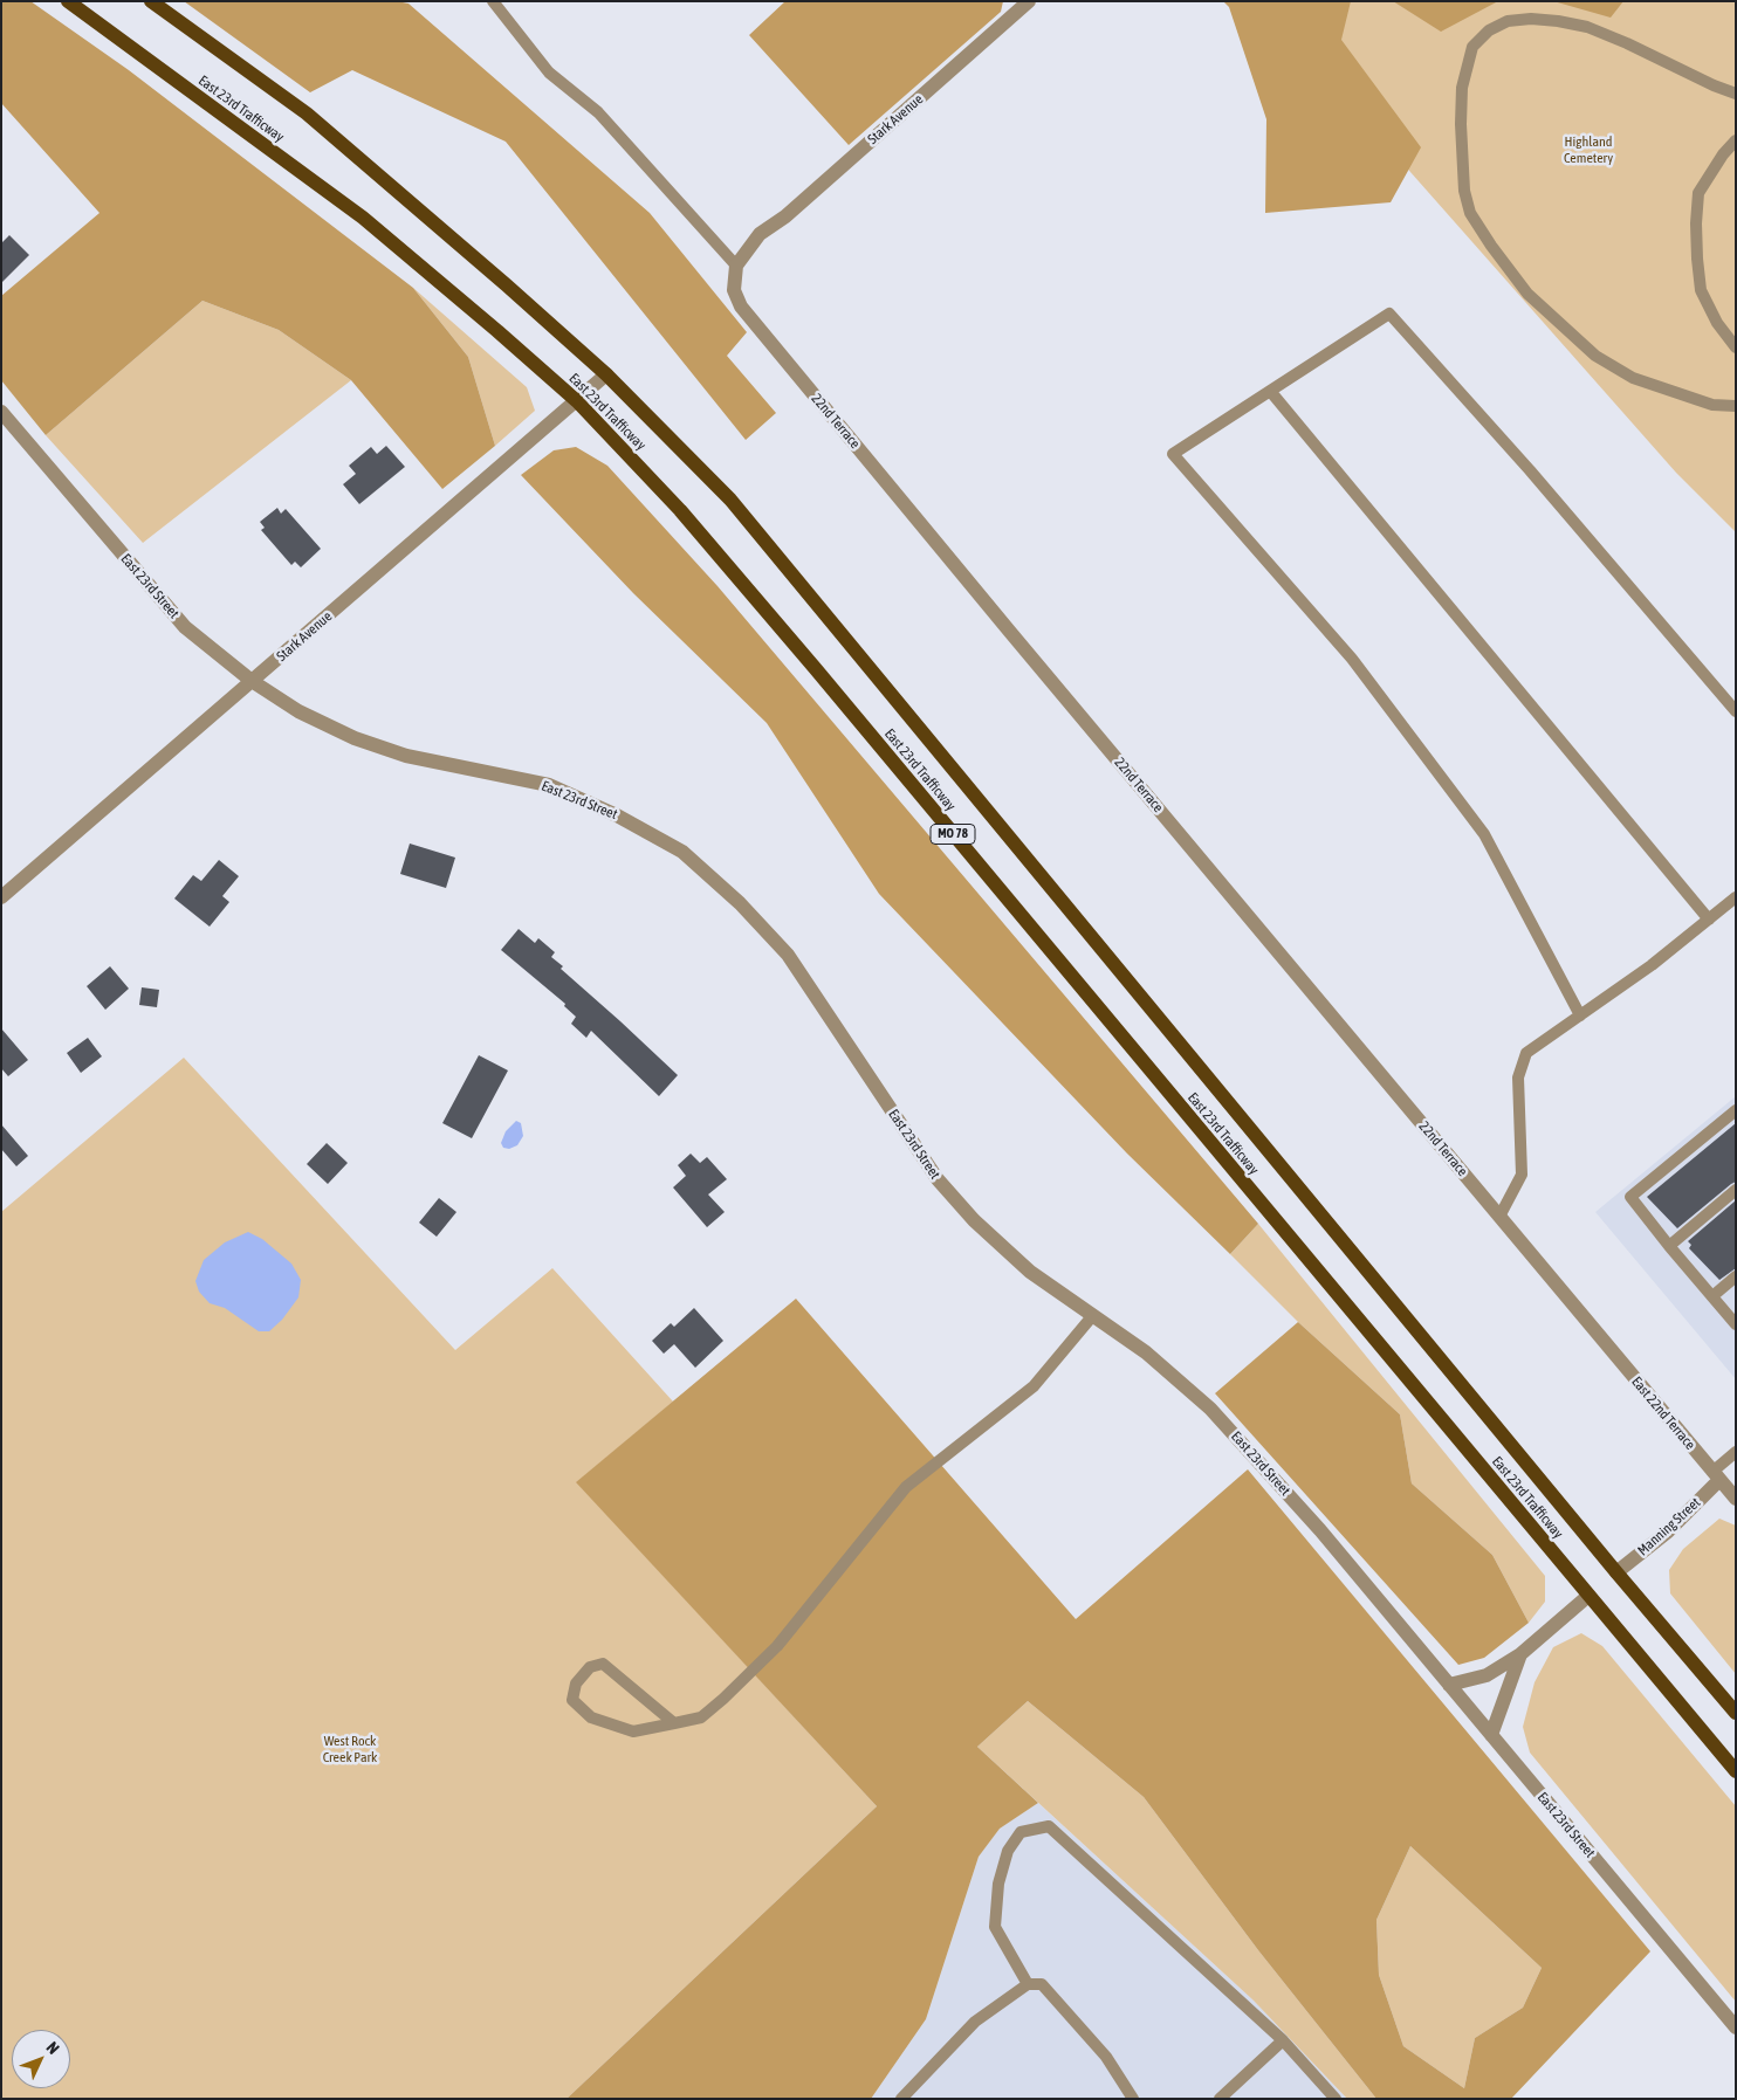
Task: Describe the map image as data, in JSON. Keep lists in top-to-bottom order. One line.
{"streets":{"main road":["East 23rd Trafficway","MO 78"],"street":["Stark Avenue","22nd Terrace","East 23rd Street","East 22nd Terrace","Manning Street"]},"crossings":[["East 23rd Trafficway","Stark Avenue"],["East 23rd Trafficway","Manning Street"],["Stark Avenue","22nd Terrace"],["Stark Avenue","East 23rd Street"],["22nd Terrace","East 22nd Terrace"],["East 22nd Terrace","Manning Street"]],"parks":["Highland Cemetery","West Rock Creek Park"],"north":"top right"}
